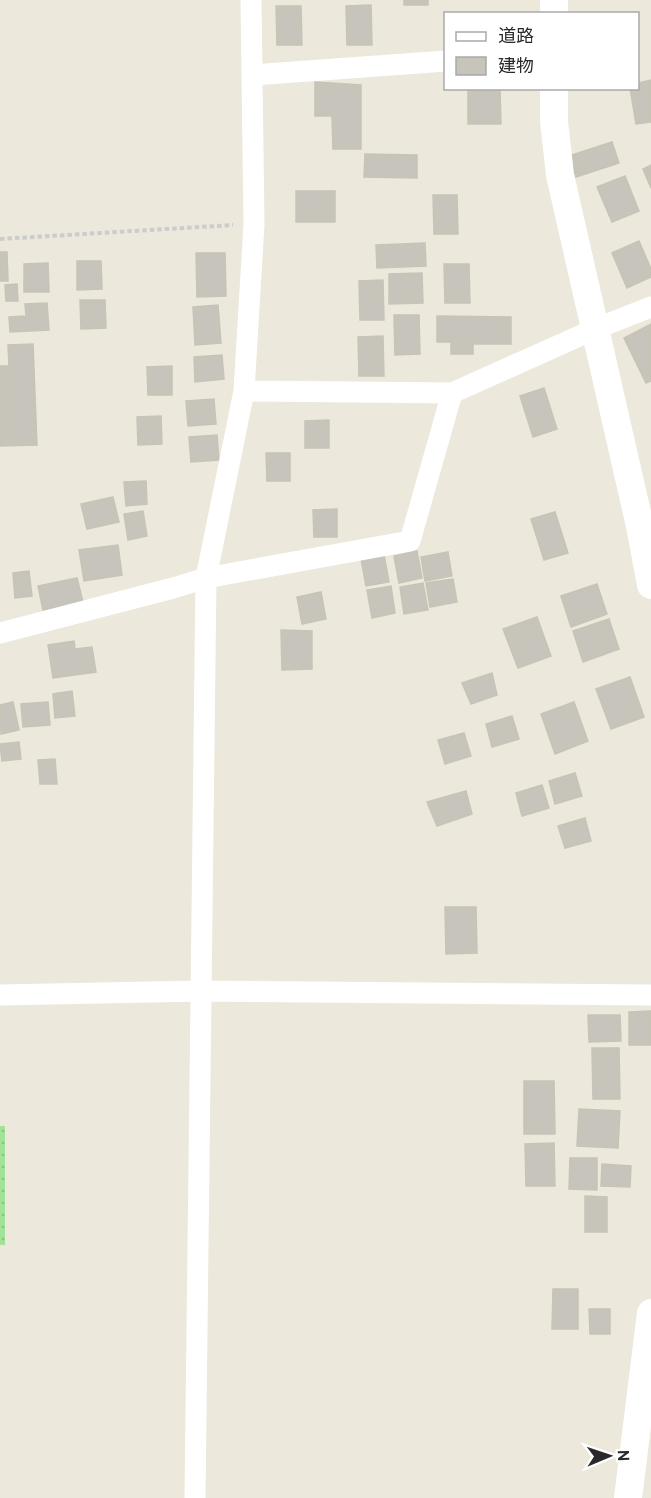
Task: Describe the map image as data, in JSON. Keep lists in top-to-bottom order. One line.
{"legend":["道路","建物"],"north":"right"}
